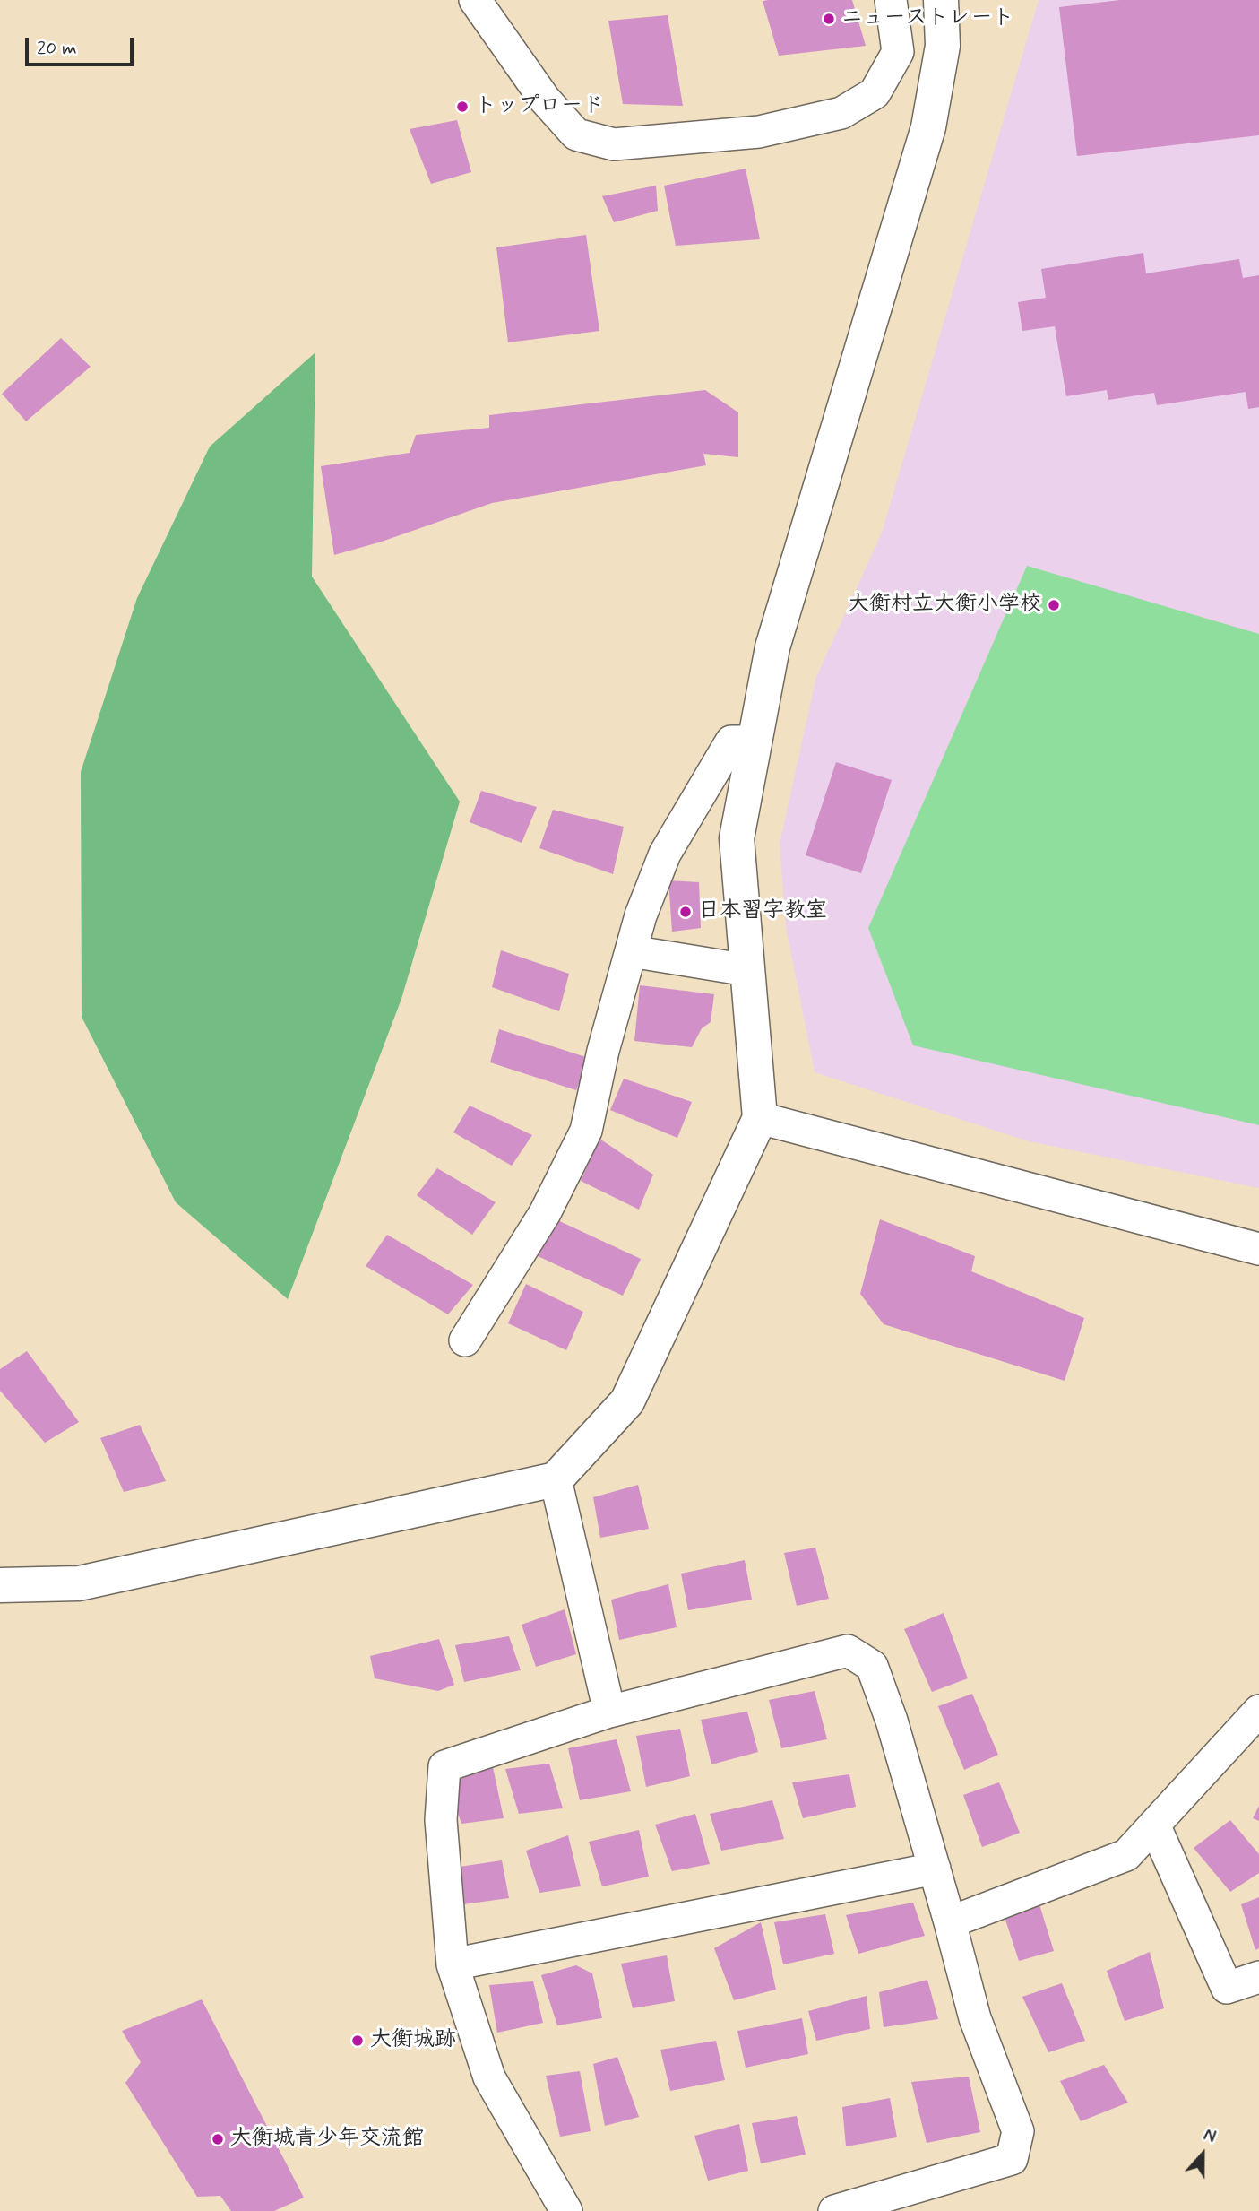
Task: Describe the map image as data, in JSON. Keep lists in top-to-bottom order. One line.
{"places":["ニューストレート","トップロード","大衡村立大衡小学校","日本習字教室","大衡城跡","大衡城青少年交流館"],"scale_bar":"20 m","north":"top"}
